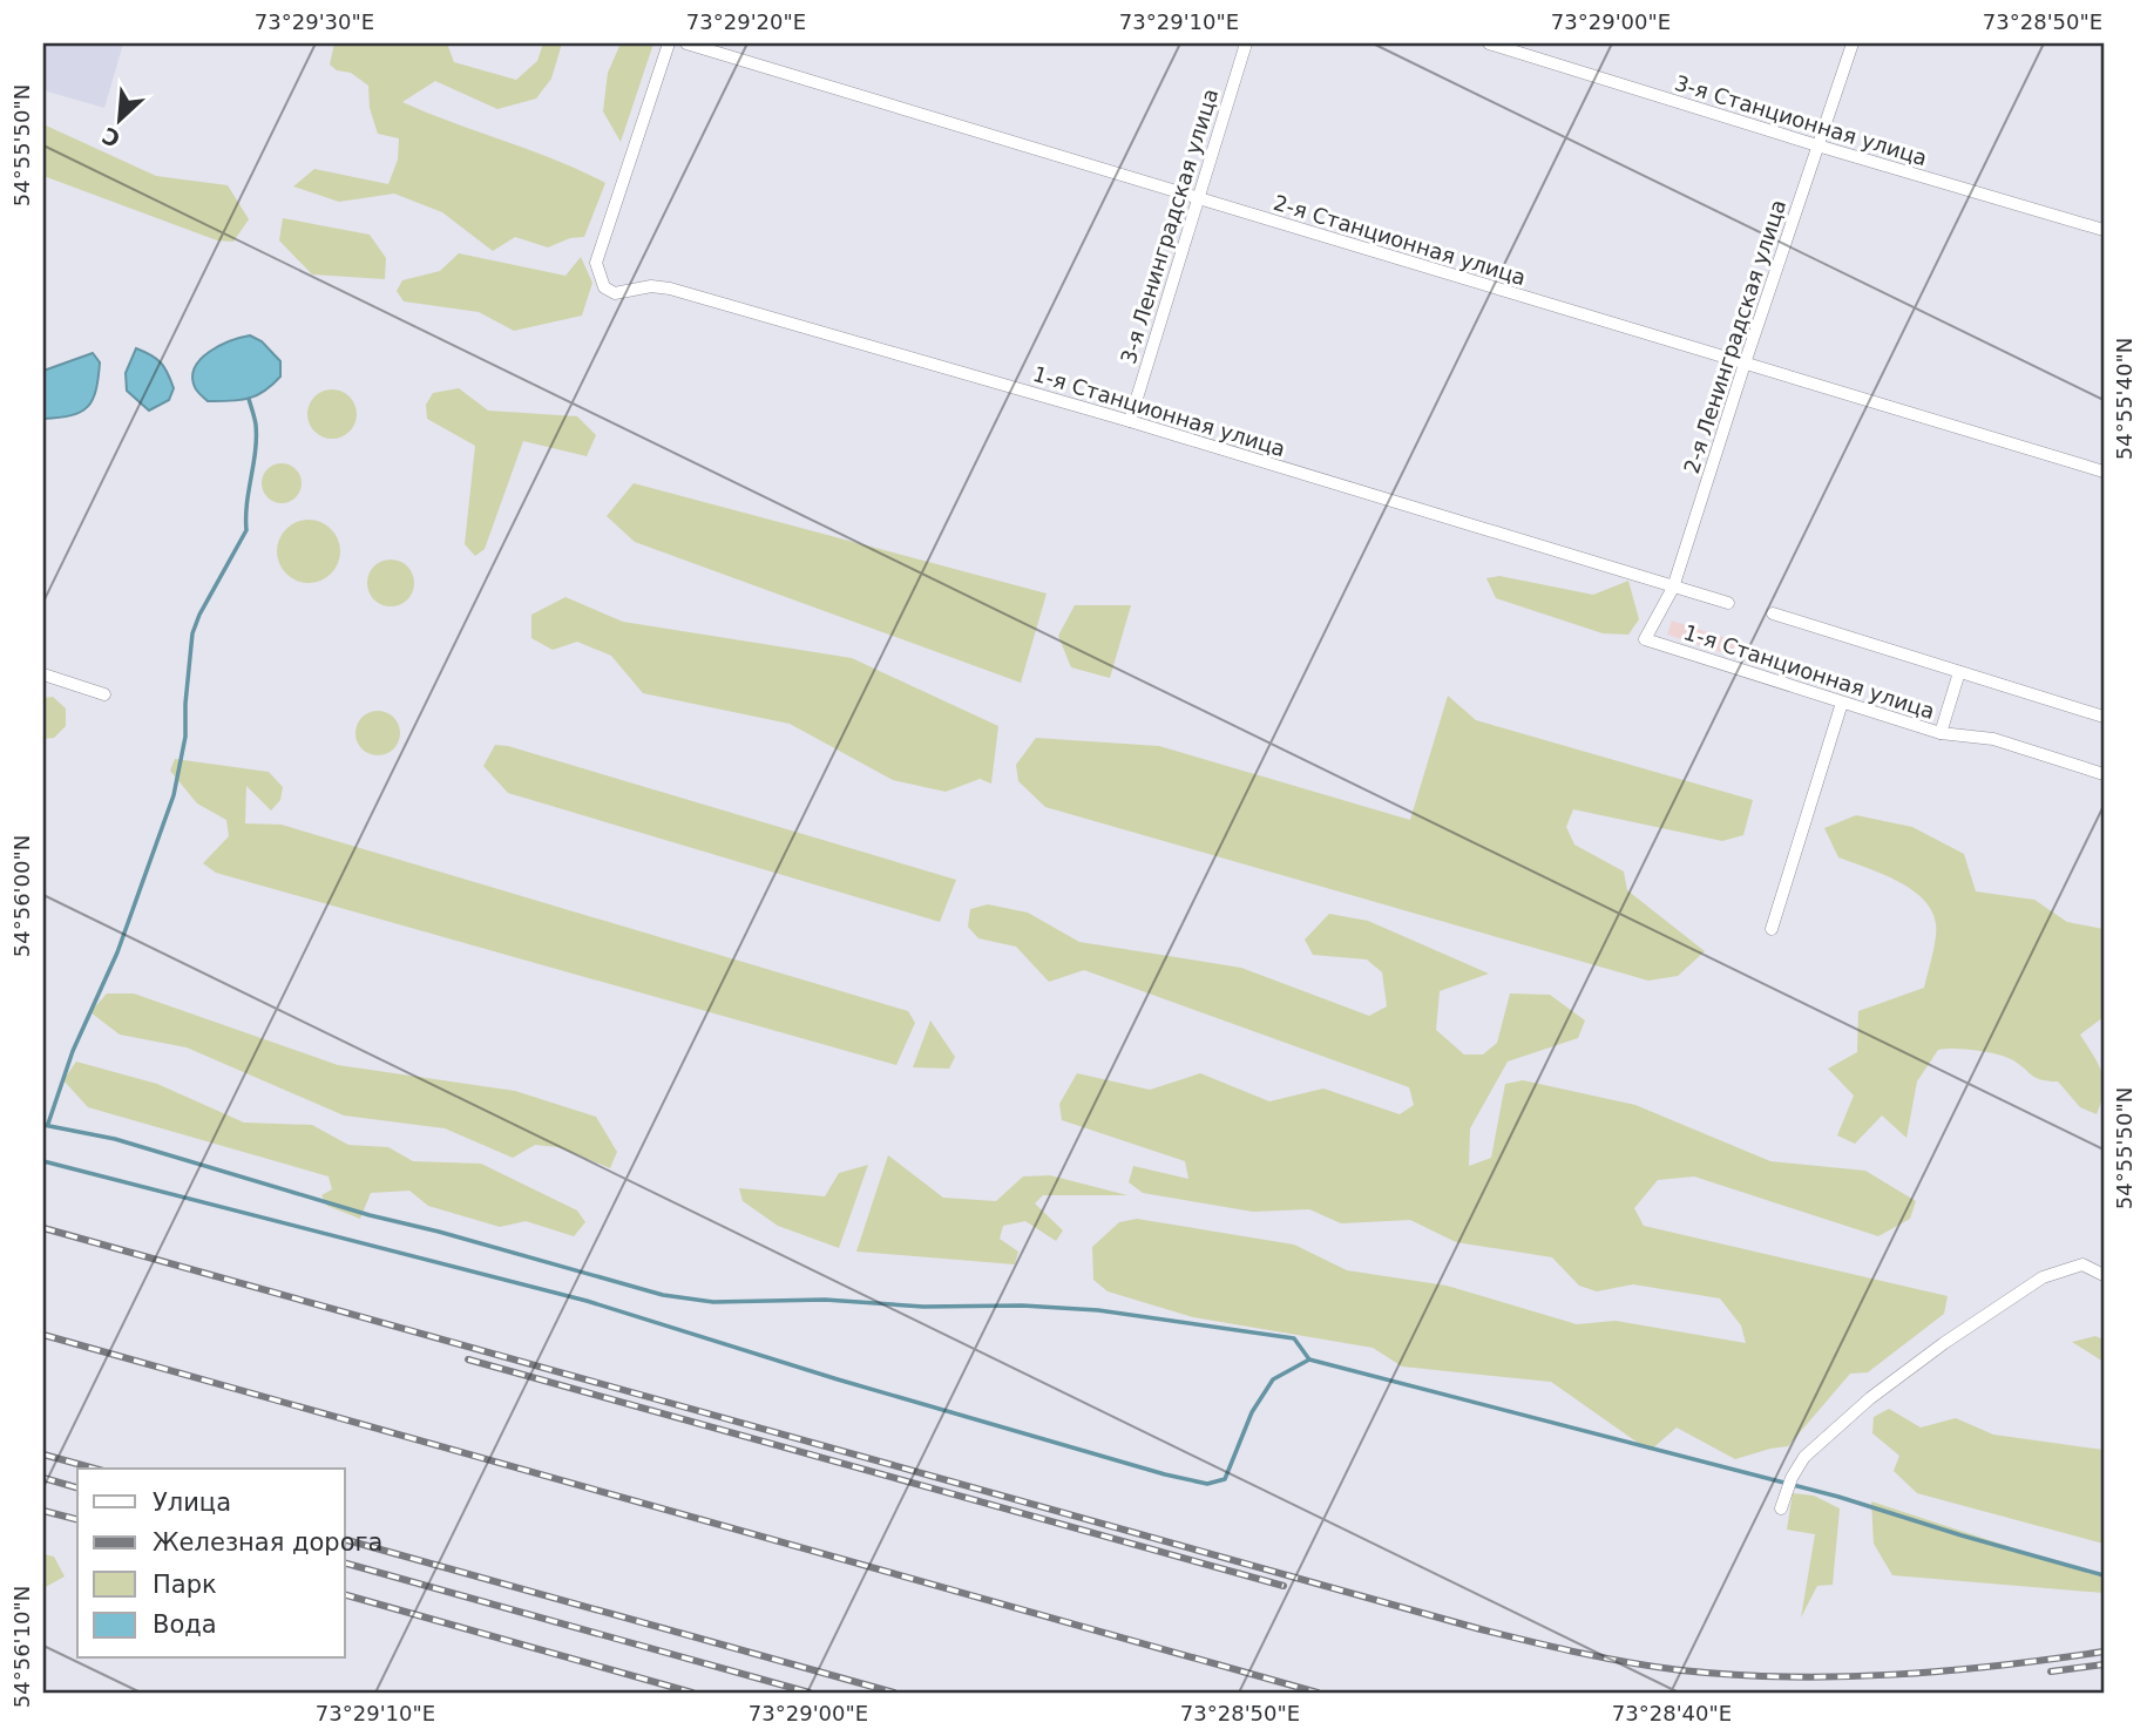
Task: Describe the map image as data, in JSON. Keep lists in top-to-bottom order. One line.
{"streets":{"street":["3-я Станционная улица","3-я Ленинградская улица","2-я Станционная улица","2-я Ленинградская улица","1-я Станционная улица"]},"crossings":[["3-я Станционная улица","2-я Ленинградская улица"],["3-я Ленинградская улица","2-я Станционная улица"],["3-я Ленинградская улица","1-я Станционная улица"],["2-я Станционная улица","2-я Ленинградская улица"],["2-я Ленинградская улица","1-я Станционная улица"]],"legend":["Улица","Железная дорога","Парк","Вода"],"north":"bottom left","coordinates":["73°29'30\"E","73°29'20\"E","73°29'10\"E","73°29'00\"E","73°28'50\"E","54°55'50\"N","54°55'40\"N","54°56'00\"N","54°56'10\"N","73°28'40\"E"]}
